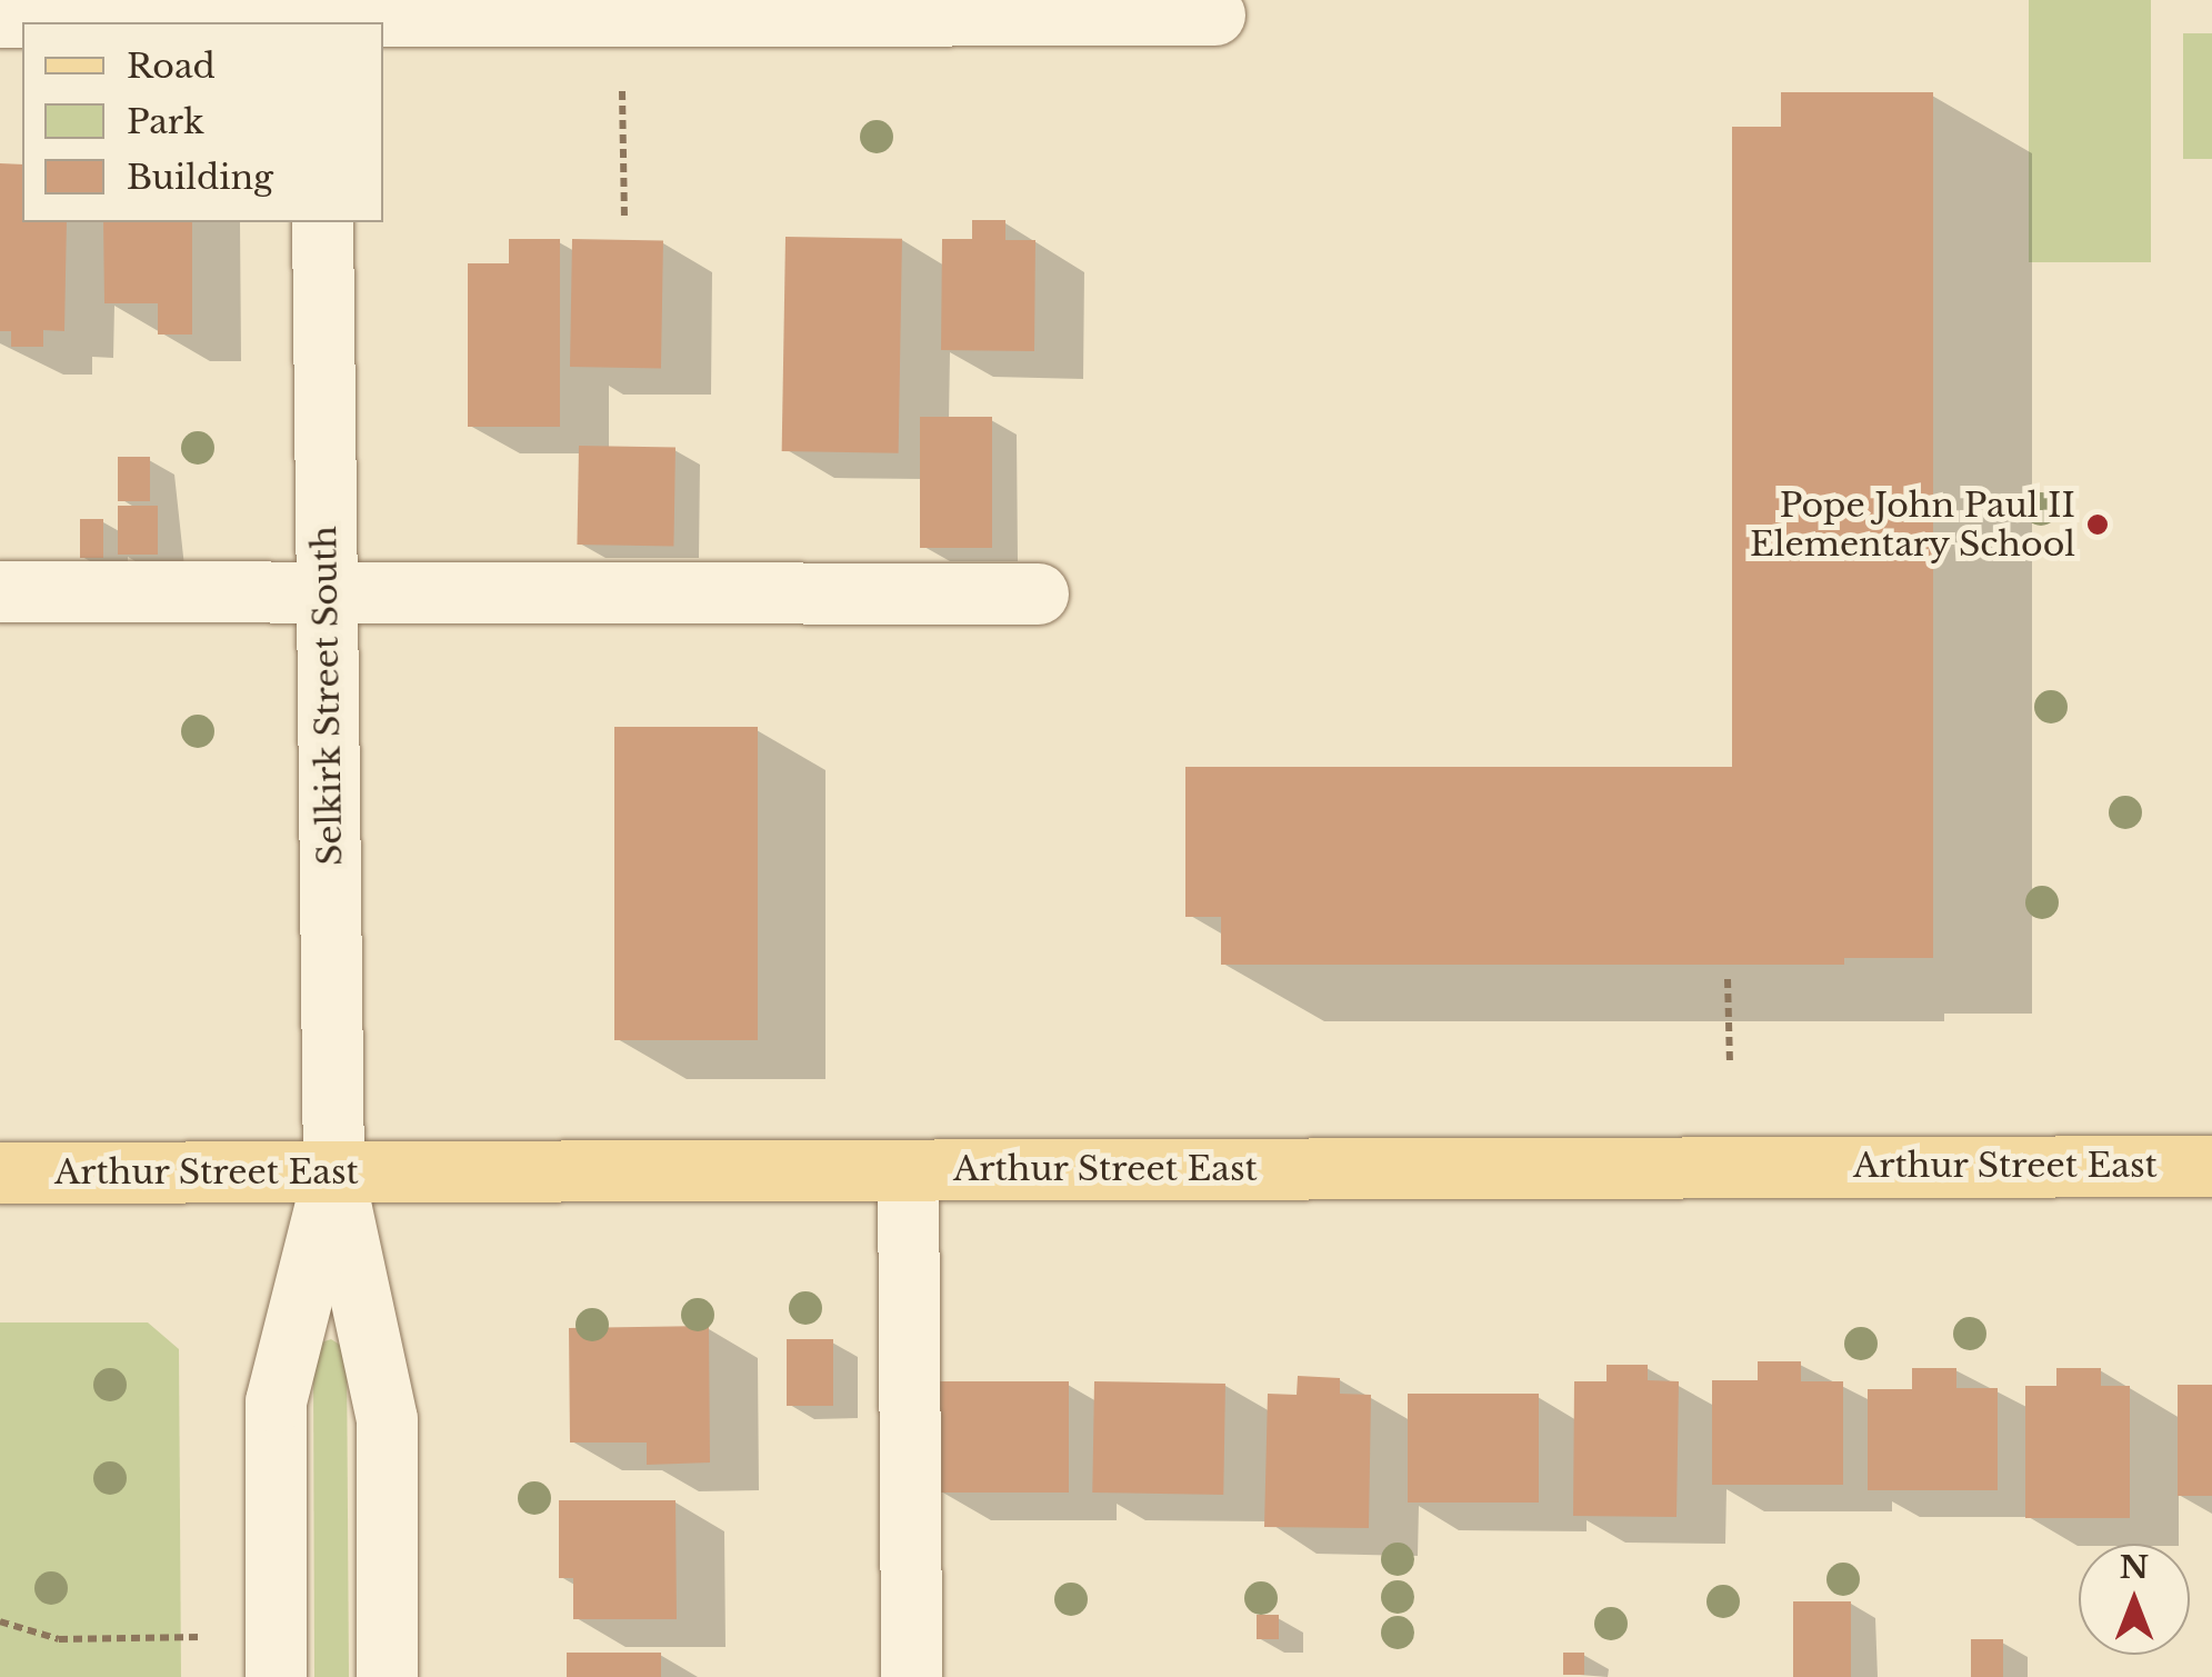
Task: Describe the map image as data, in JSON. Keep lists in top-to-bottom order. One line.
{"streets":{"main road":["Arthur Street East"],"street":["Selkirk Street South"]},"crossings":[["Selkirk Street South","Arthur Street East"]],"places":["Pope John Paul II Elementary School"],"legend":["Road","Park","Building"],"north":"top"}
